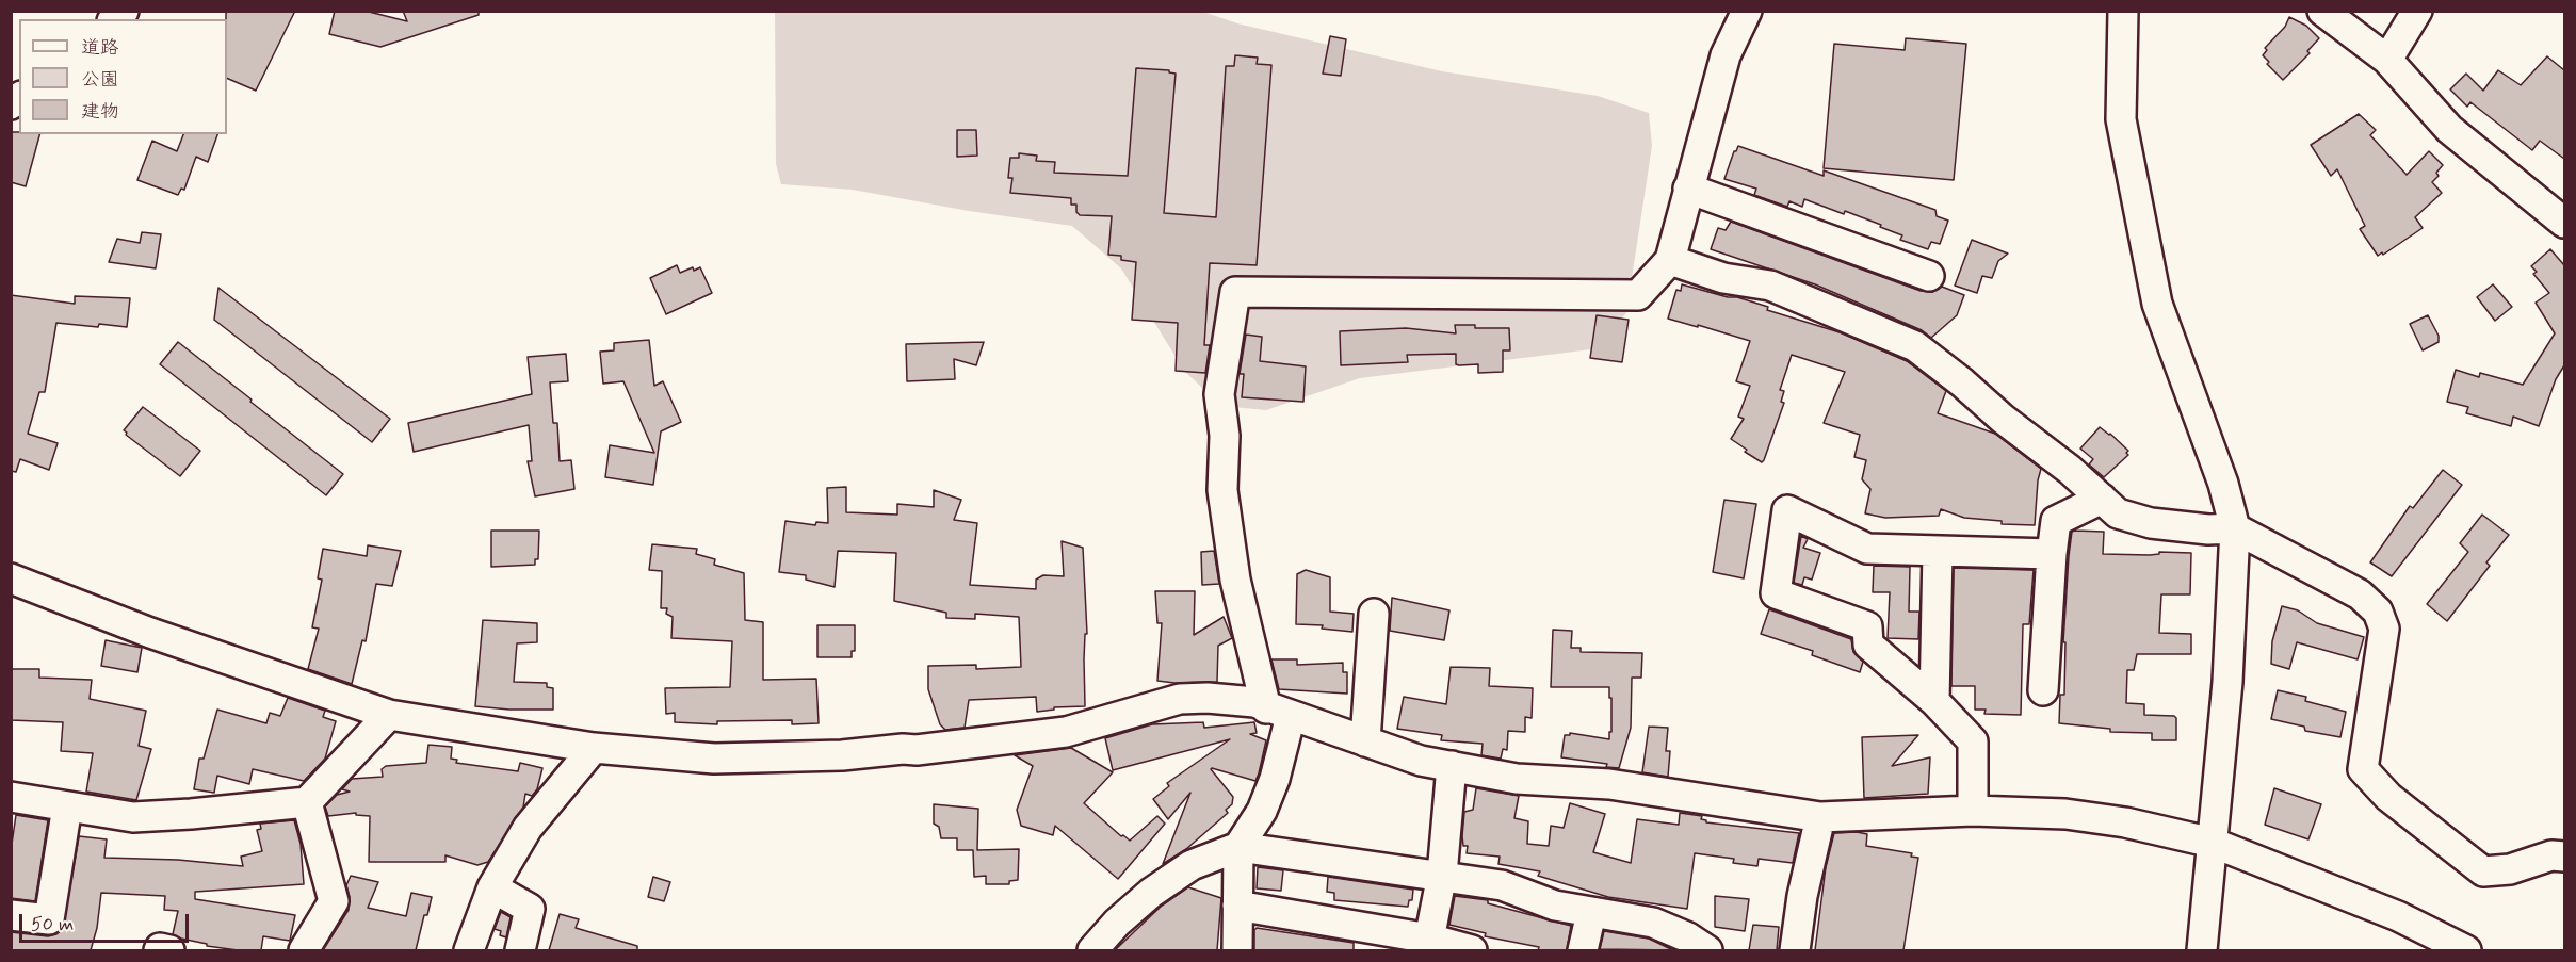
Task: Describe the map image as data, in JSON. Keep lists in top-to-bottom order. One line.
{"legend":["道路","公園","建物"],"scale_bar":"50 m"}
